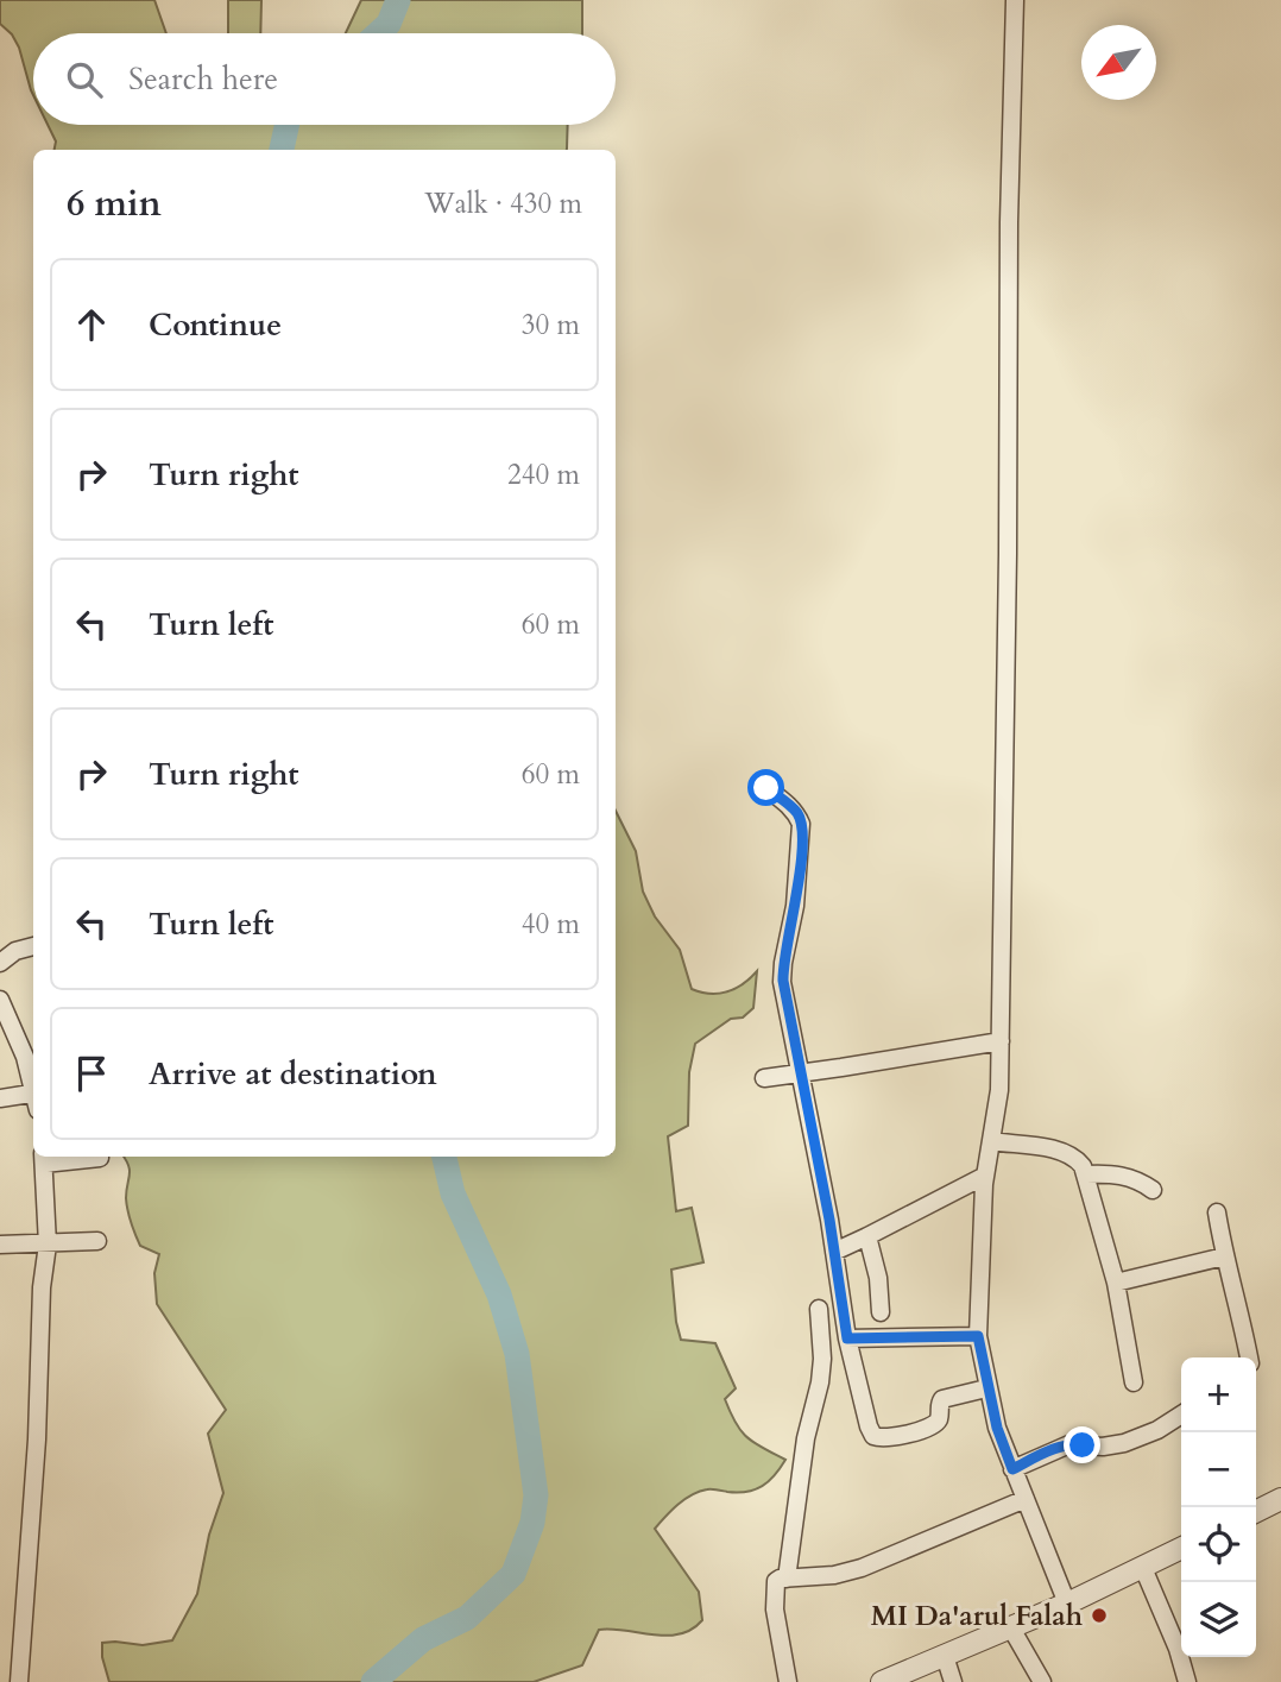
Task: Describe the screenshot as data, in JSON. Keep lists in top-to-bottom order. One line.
{"places":["MI Da'arul Falah"],"north":"bottom left","page":{"search":"Search here","heading":["6 min","Walk · 430 m"],"list":[["Continue","30 m"],["Turn right","240 m"],["Turn left","60 m"],["Turn right","60 m"],["Turn left","40 m"],"Arrive at destination"],"map_buttons":["+","−"]}}
